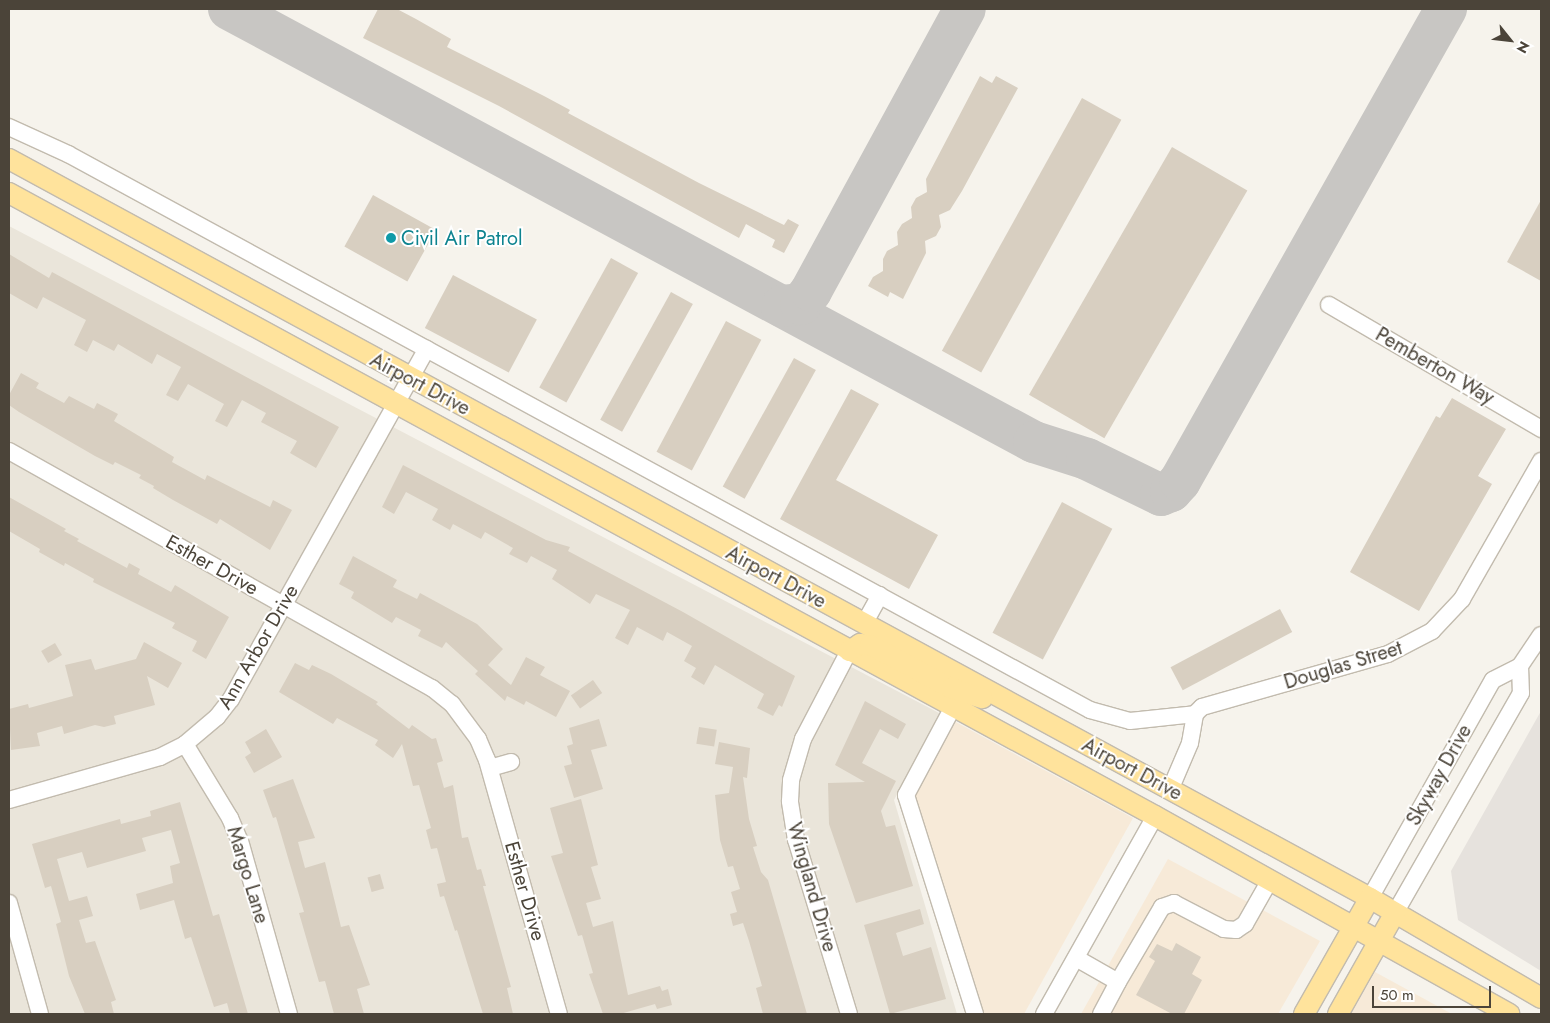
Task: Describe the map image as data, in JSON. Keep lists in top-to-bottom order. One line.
{"streets":{"main road":["Airport Drive"],"street":["Pemberton Way","Esther Drive","Ann Arbor Drive","Douglas Street","Skyway Drive","Margo Lane","Wingland Drive"]},"crossings":[["Airport Drive","Ann Arbor Drive"],["Airport Drive","Skyway Drive"],["Airport Drive","Wingland Drive"],["Esther Drive","Ann Arbor Drive"],["Ann Arbor Drive","Margo Lane"]],"places":["Civil Air Patrol"],"scale_bar":"50 m","north":"bottom right"}
